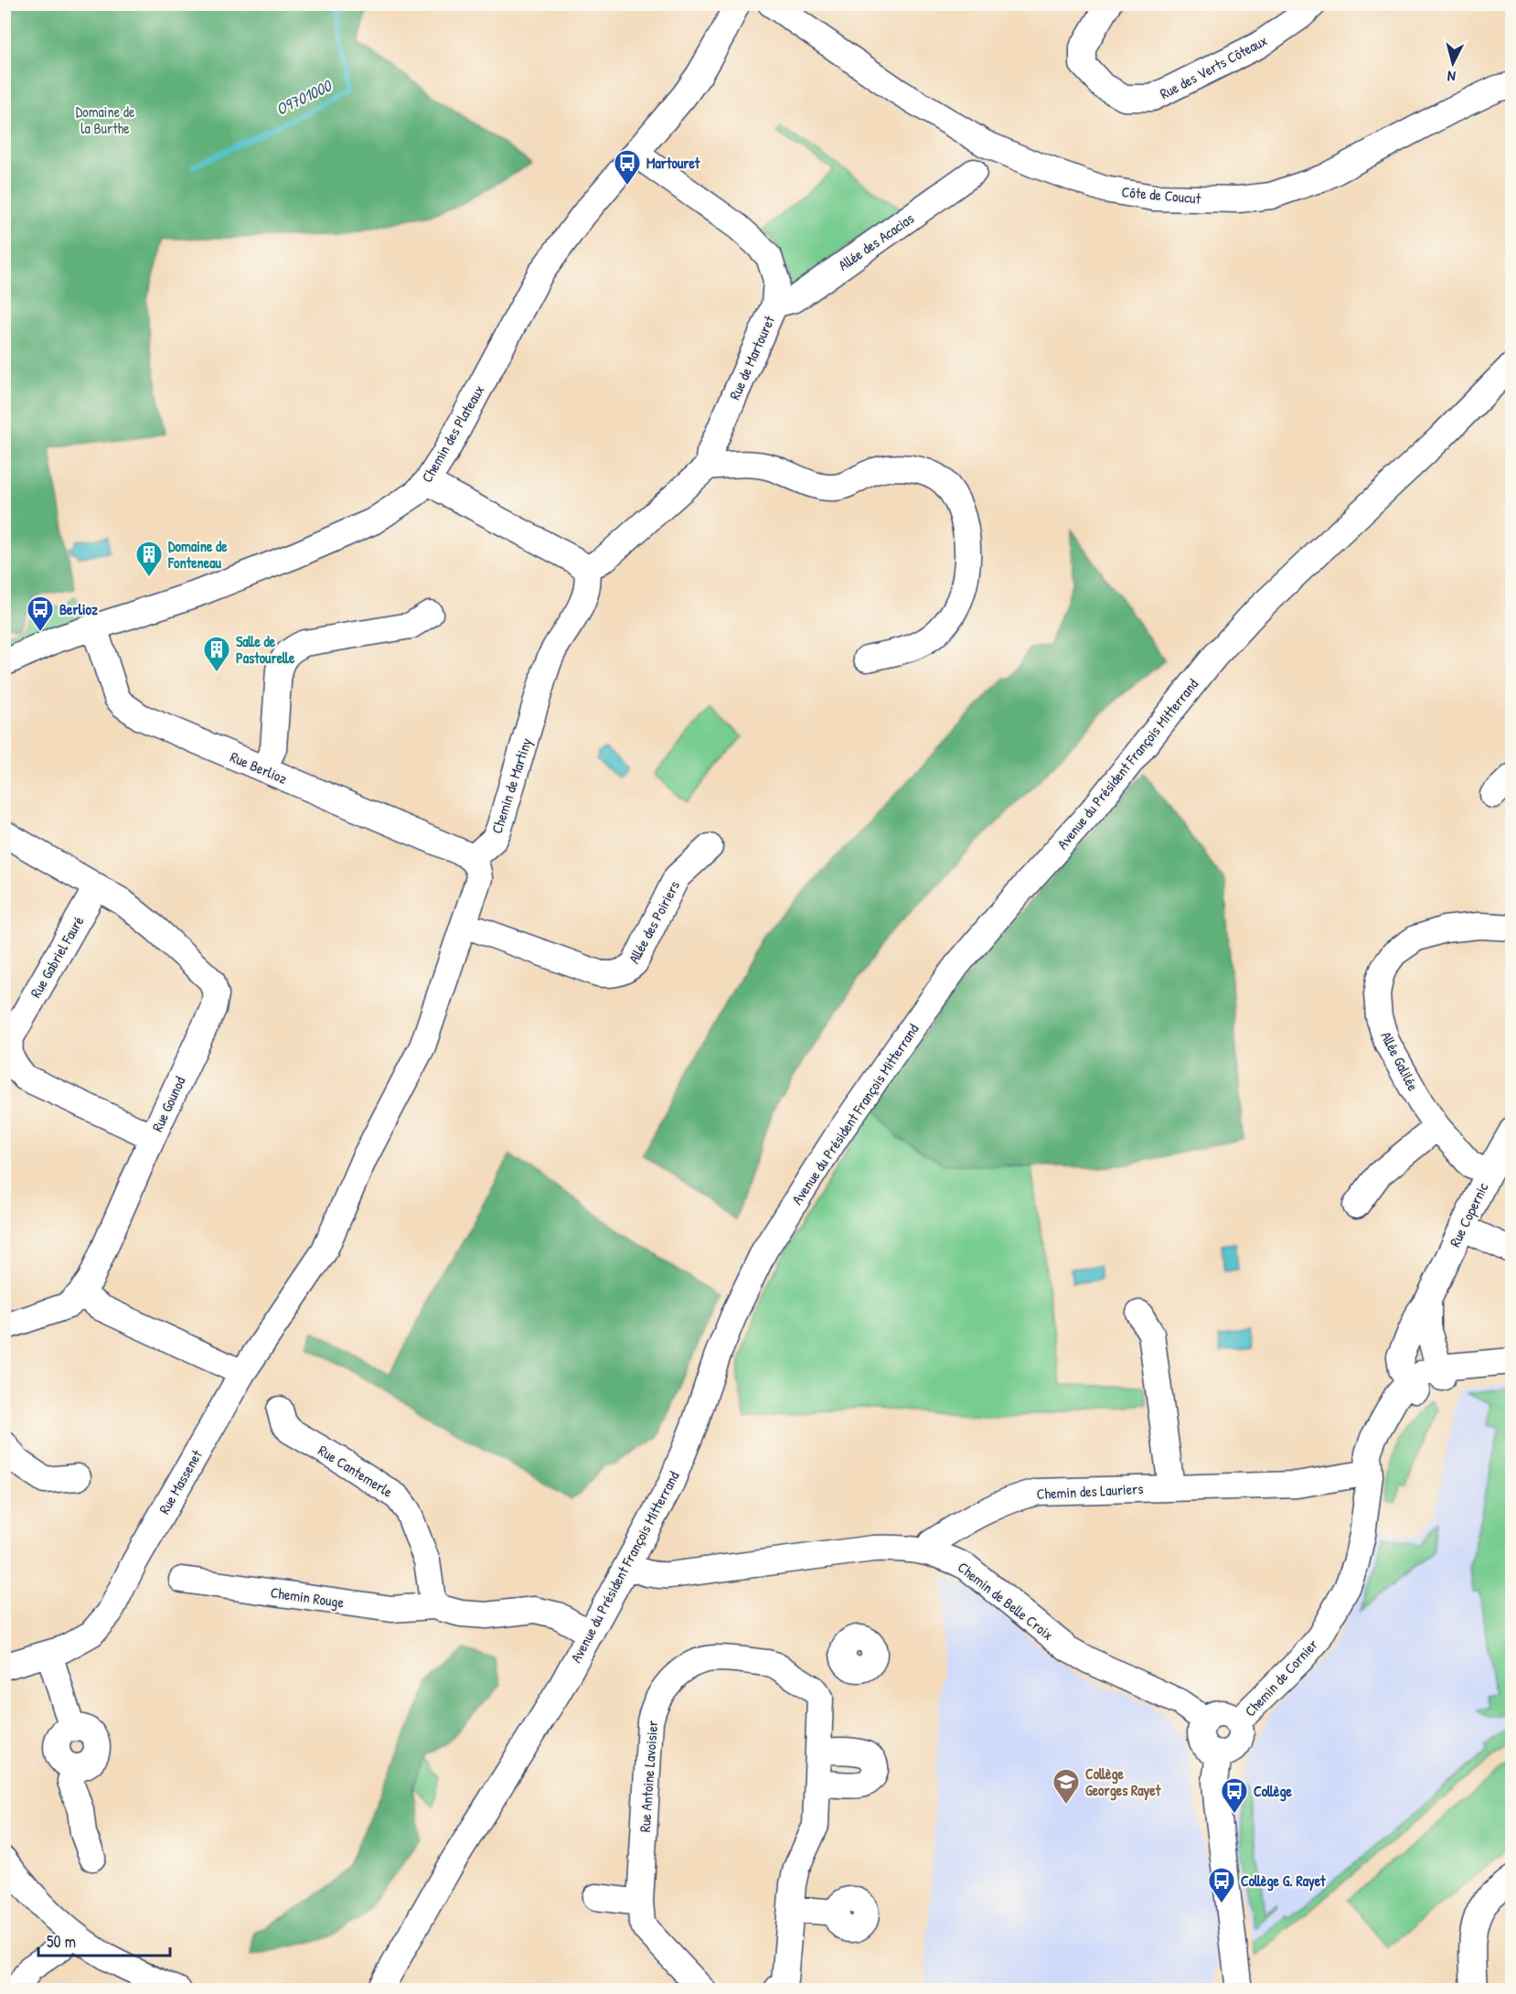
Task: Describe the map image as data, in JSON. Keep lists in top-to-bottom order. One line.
{"streets":{"street":["Rue des Verts Côteaux","Côte de Coucut","Allée des Acacias","Rue de Martouret","Chemin des Plateaux","Avenue du Président François Mitterrand","Rue Berlioz","Chemin de Martiny","Allée des Poiriers","Rue Gabriel Fauré","Allée Galilée","Rue Gounod","Rue Copernic","Rue Cantemerle","Rue Massenet","Chemin des Lauriers","Chemin Rouge","Chemin de Belle Croix","Chemin de Cornier","Rue Antoine Lavoisier"]},"crossings":[["Allée des Acacias","Rue de Martouret"],["Rue de Martouret","Chemin des Plateaux"],["Chemin des Plateaux","Rue Berlioz"],["Avenue du Président François Mitterrand","Chemin de Belle Croix"],["Rue Berlioz","Chemin de Martiny"],["Allée des Poiriers","Rue Massenet"],["Rue Gabriel Fauré","Rue Gounod"],["Allée Galilée","Rue Copernic"],["Rue Copernic","Chemin de Cornier"],["Rue Cantemerle","Chemin Rouge"],["Chemin des Lauriers","Chemin de Belle Croix"],["Chemin des Lauriers","Chemin de Cornier"],["Chemin de Belle Croix","Chemin de Cornier"]],"water":["O9701000"],"parks":["Domaine de la Burthe"],"places":{"bus stop":["Martouret","Berlioz","Collège","Collège G. Rayet"],"building":["Domaine de Fonteneau","Salle de Pastourelle"],"school or university":["Collège Georges Rayet"]},"scale_bar":"50 m","north":"bottom"}
